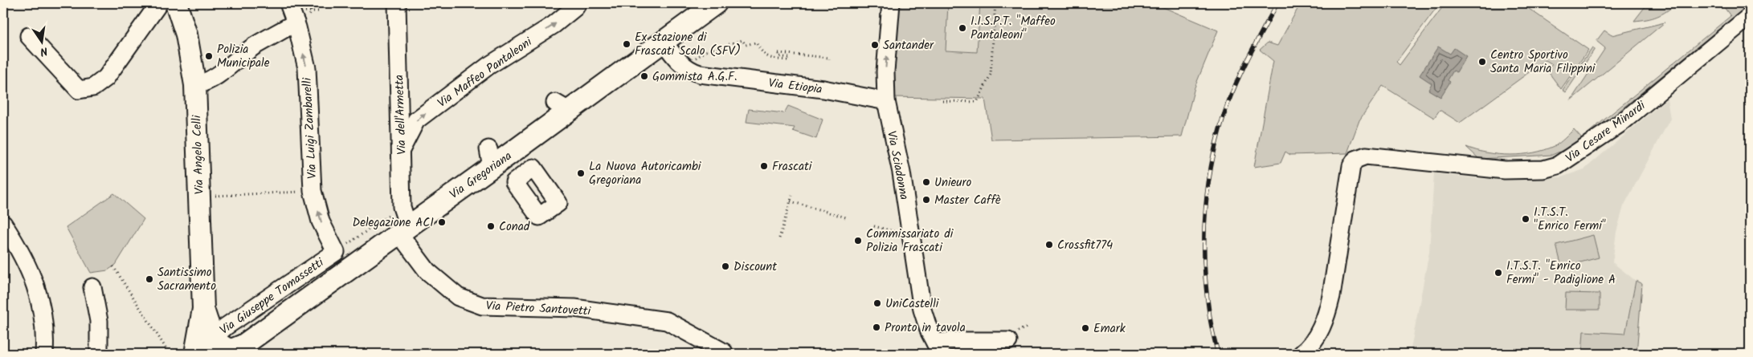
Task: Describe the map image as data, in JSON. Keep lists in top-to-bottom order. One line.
{"streets":{"main road":["Via Angelo Celli","Via Gregoriana"],"street":["Via Maffeo Pantaleoni","Via Etiopia","Via dell'Armetta","Via Luigi Zambarelli","Via Cesare Minardi","Via Sciadonna","Via Giuseppe Tomassetti","Via Pietro Santovetti"]},"crossings":[["Via Maffeo Pantaleoni","Via dell'Armetta"],["Via Etiopia","Via Sciadonna"],["Via dell'Armetta","Via Gregoriana"],["Via dell'Armetta","Via Pietro Santovetti"],["Via Luigi Zambarelli","Via Giuseppe Tomassetti"],["Via Angelo Celli","Via Gregoriana"],["Via Angelo Celli","Via Giuseppe Tomassetti"],["Via Gregoriana","Via Giuseppe Tomassetti"],["Via Gregoriana","Via Pietro Santovetti"]],"one_way":["Via Maffeo Pantaleoni","Via Luigi Zambarelli"],"places":["I.I.S.P.T. \"Maffeo Pantaleoni\"","Ex stazione di Frascati Scalo (SFV)","Santander","Polizia Municipale","Centro Sportivo Santa Maria Filippini","Gommista A.G.F.","Frascati","La Nuova Autoricambi Gregoriana","Unieuro","Master Caffè","I.T.S.T. \"Enrico Fermi\"","Delegazione ACI","Conad","Commissariato di Polizia Frascati","Crossfit774","Discount","I.T.S.T. \"Enrico Fermi\" - Padiglione A","Santissimo Sacramento","UniCastelli","Pronto in tavola","Emark"],"north":"bottom"}
